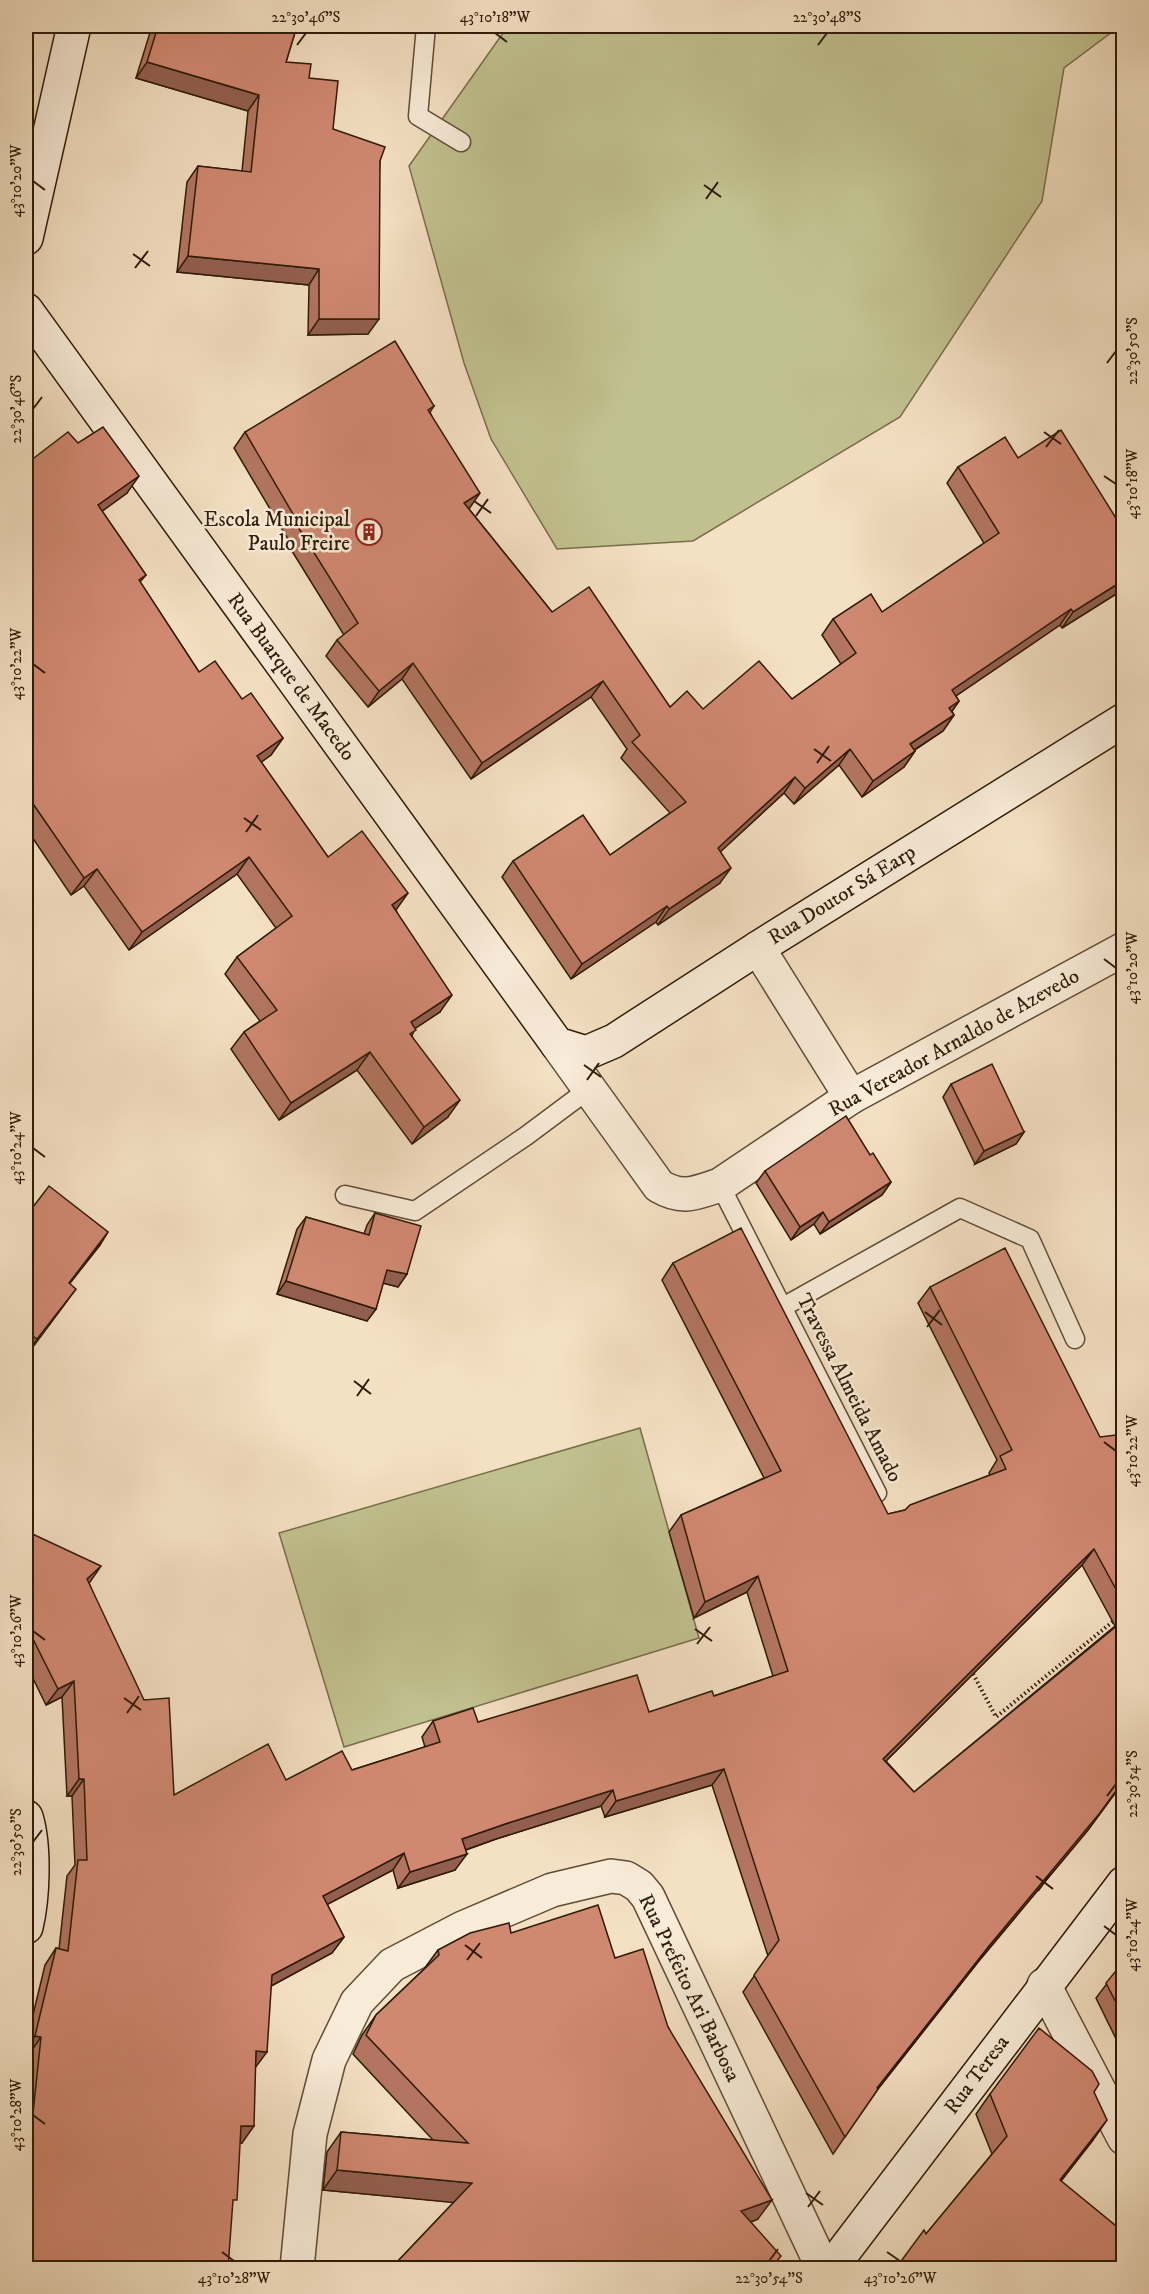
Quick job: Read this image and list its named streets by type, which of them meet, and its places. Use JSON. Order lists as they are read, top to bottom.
{
  "streets": {
    "main road": [
      "Rua Buarque de Macedo",
      "Rua Doutor Sá Earp",
      "Rua Vereador Arnaldo de Azevedo",
      "Rua Prefeito Ari Barbosa",
      "Rua Teresa"
    ],
    "lane": ["Travessa Almeida Amado"]
  },
  "crossings": [
    ["Rua Buarque de Macedo", "Rua Doutor Sá Earp"],
    ["Rua Buarque de Macedo", "Rua Vereador Arnaldo de Azevedo"],
    ["Rua Vereador Arnaldo de Azevedo", "Travessa Almeida Amado"]
  ],
  "places": {
    "building": ["Escola Municipal Paulo Freire"]
  },
  "coordinates": [
    "22°30'46\"S",
    "43°10'18\"W",
    "22°30'48\"S",
    "43°10'20\"W",
    "22°30'50\"S",
    "43°10'22\"W",
    "43°10'24\"W",
    "43°10'26\"W",
    "22°30'54\"S",
    "43°10'28\"W"
  ]
}
